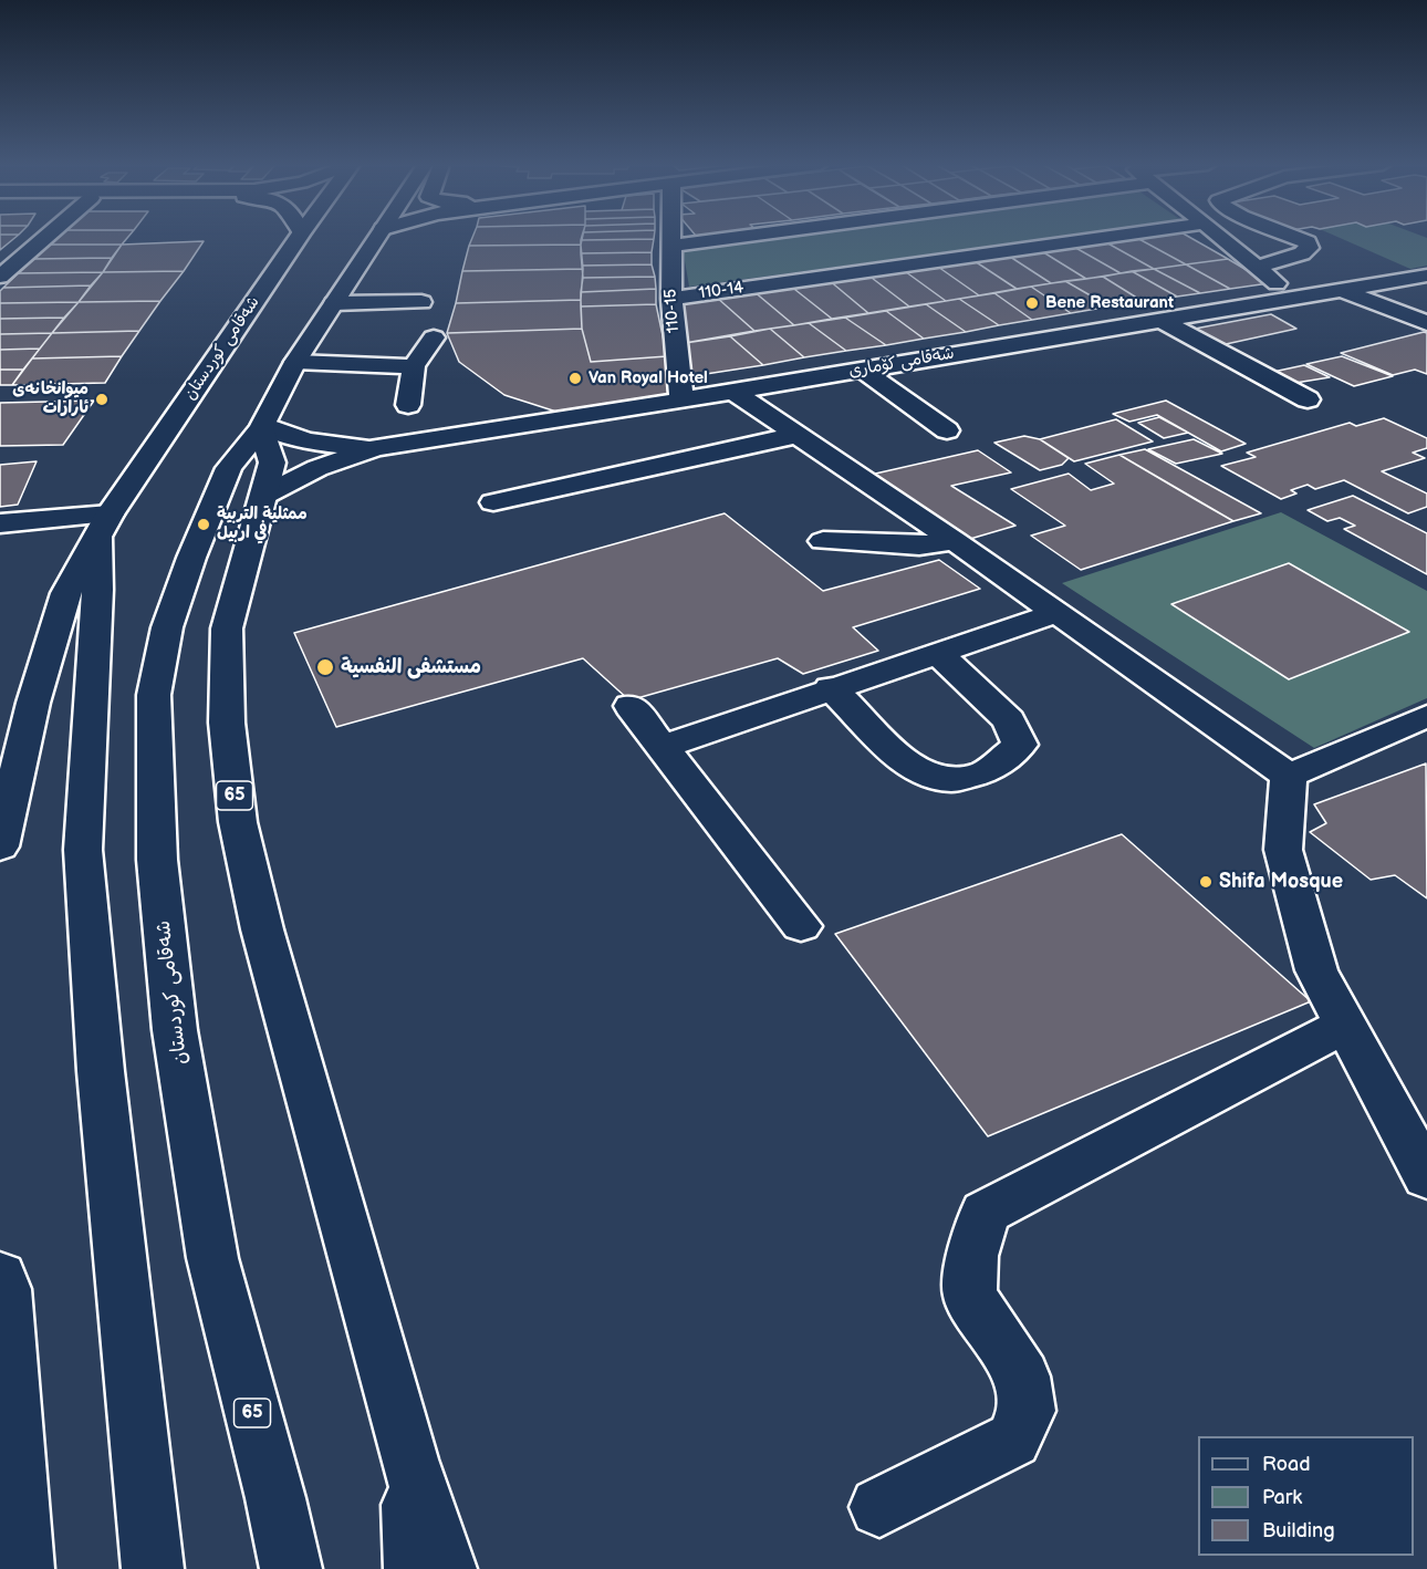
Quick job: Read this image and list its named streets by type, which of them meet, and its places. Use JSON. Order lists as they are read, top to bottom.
{
  "streets": {
    "main road": [
      "110-14",
      "110-15",
      "شەقامی کوردستان",
      "شەقامی کۆماری",
      "65"
    ]
  },
  "crossings": [
    ["110-14", "110-15"],
    ["110-15", "شەقامی کۆماری"],
    ["شەقامی کوردستان", "65"]
  ],
  "places": [
    "Bene Restaurant",
    "Van Royal Hotel",
    "میوانخانەی ئارارات",
    "ممثلية التربية في اربيل",
    "مستشفى النفسية",
    "Shifa Mosque"
  ],
  "legend": ["Road", "Park", "Building"]
}
